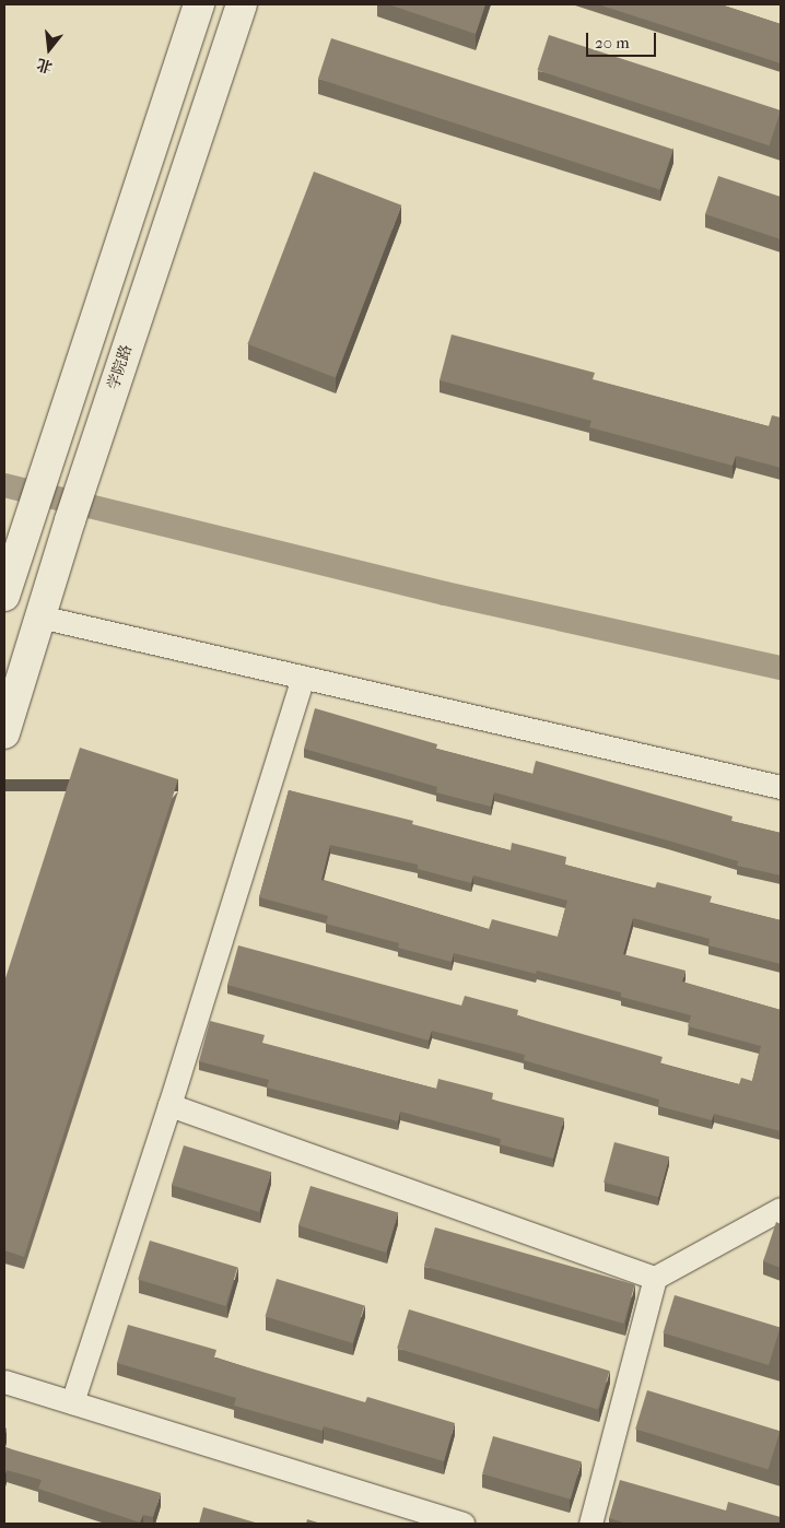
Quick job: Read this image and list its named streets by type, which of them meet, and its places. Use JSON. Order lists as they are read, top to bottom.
{
  "streets": {
    "main road": ["学院路"]
  },
  "scale_bar": "20 m",
  "north": "bottom"
}
